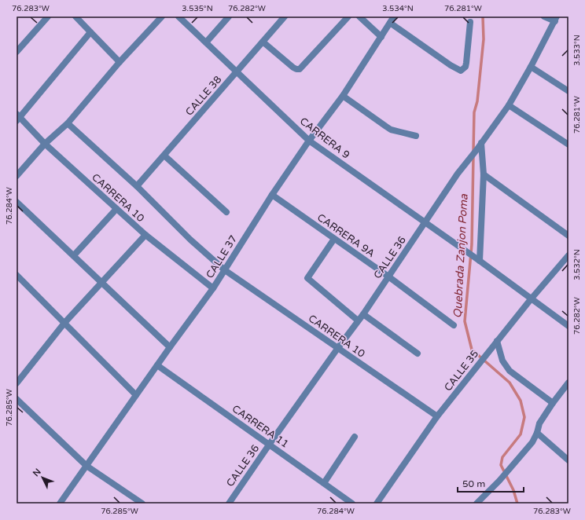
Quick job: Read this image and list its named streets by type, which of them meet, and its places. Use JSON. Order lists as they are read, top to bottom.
{
  "streets": {
    "street": [
      "CALLE 38",
      "CARRERA 9",
      "CARRERA 10",
      "CARRERA 9A",
      "CALLE 37",
      "CALLE 36",
      "CALLE 35",
      "CARRERA 11"
    ]
  },
  "crossings": [
    ["CALLE 38", "CARRERA 9"],
    ["CALLE 38", "CARRERA 10"],
    ["CARRERA 9", "CALLE 37"],
    ["CARRERA 9", "CALLE 36"],
    ["CARRERA 9", "CALLE 35"],
    ["CARRERA 10", "CALLE 37"],
    ["CARRERA 10", "CALLE 36"],
    ["CARRERA 10", "CALLE 35"],
    ["CARRERA 9A", "CALLE 37"],
    ["CARRERA 9A", "CALLE 36"],
    ["CALLE 37", "CARRERA 11"],
    ["CALLE 36", "CARRERA 11"]
  ],
  "water": ["Quebrada Zanjon Poma"],
  "scale_bar": "50 m",
  "north": "top left",
  "coordinates": [
    "76.283°W",
    "3.535°N",
    "76.282°W",
    "3.534°N",
    "76.281°W",
    "3.533°N",
    "76.284°W",
    "3.532°N",
    "76.285°W"
  ]
}
